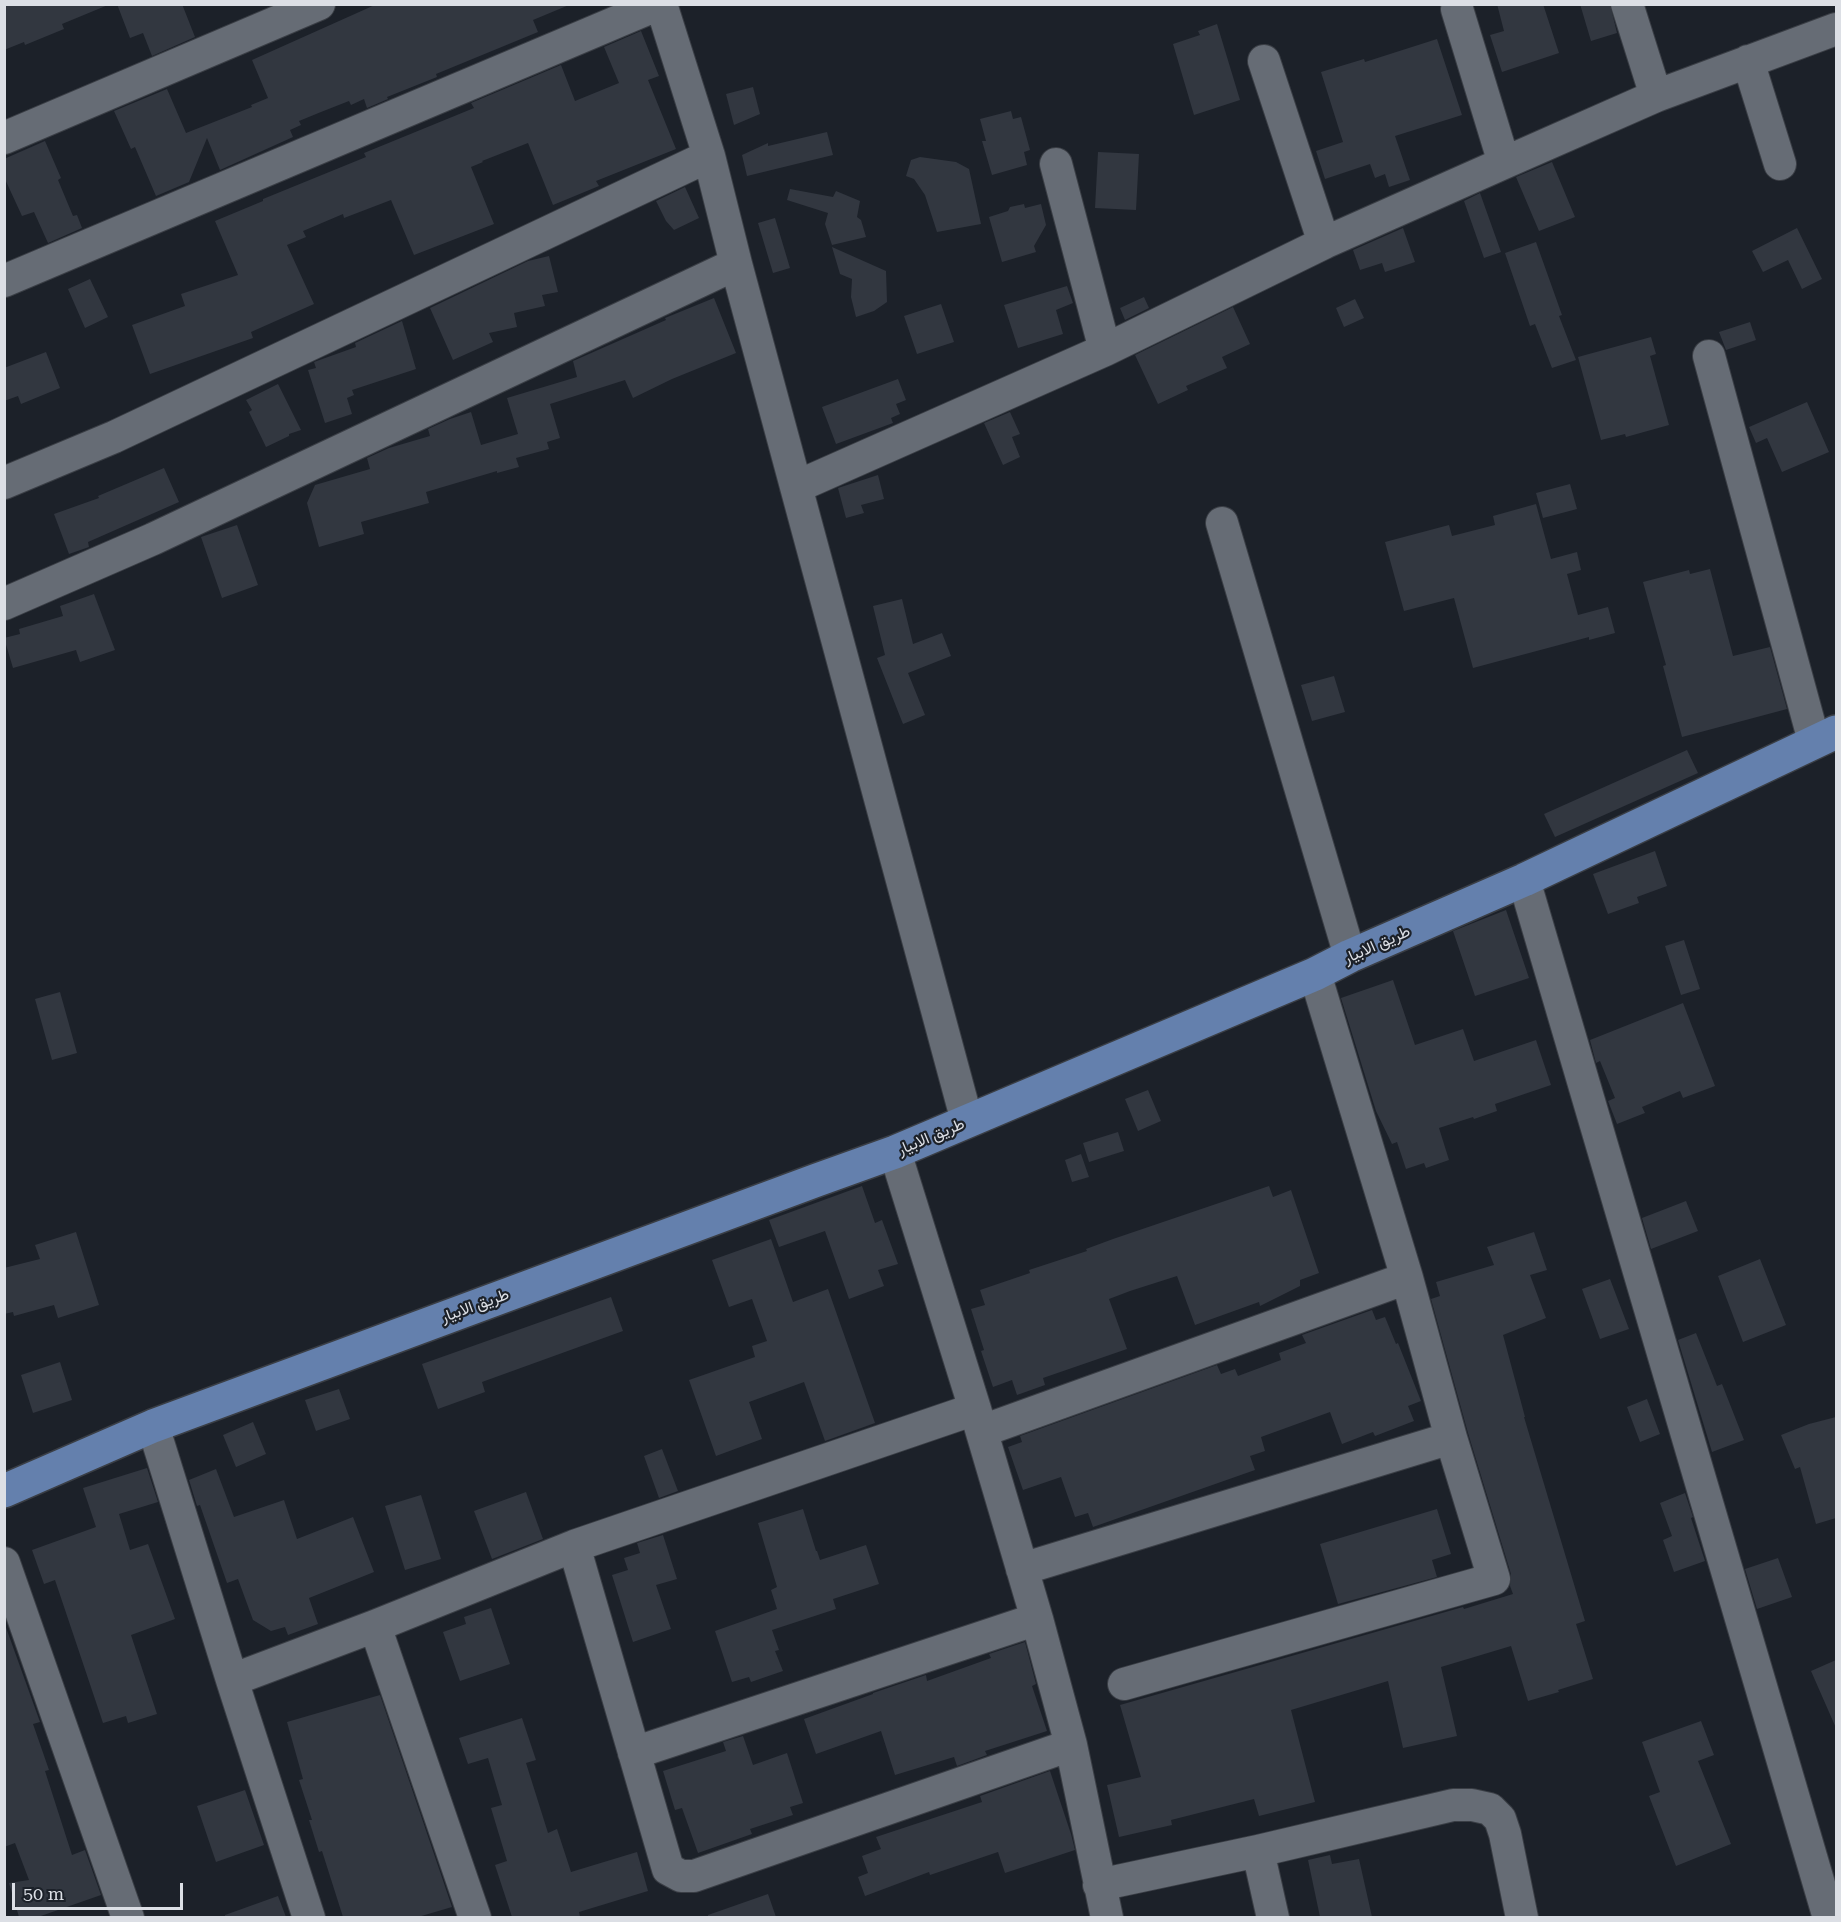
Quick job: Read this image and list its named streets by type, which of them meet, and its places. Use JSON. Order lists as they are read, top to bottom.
{
  "streets": {
    "main road": ["طريق الابيار"]
  },
  "scale_bar": "50 m"
}
